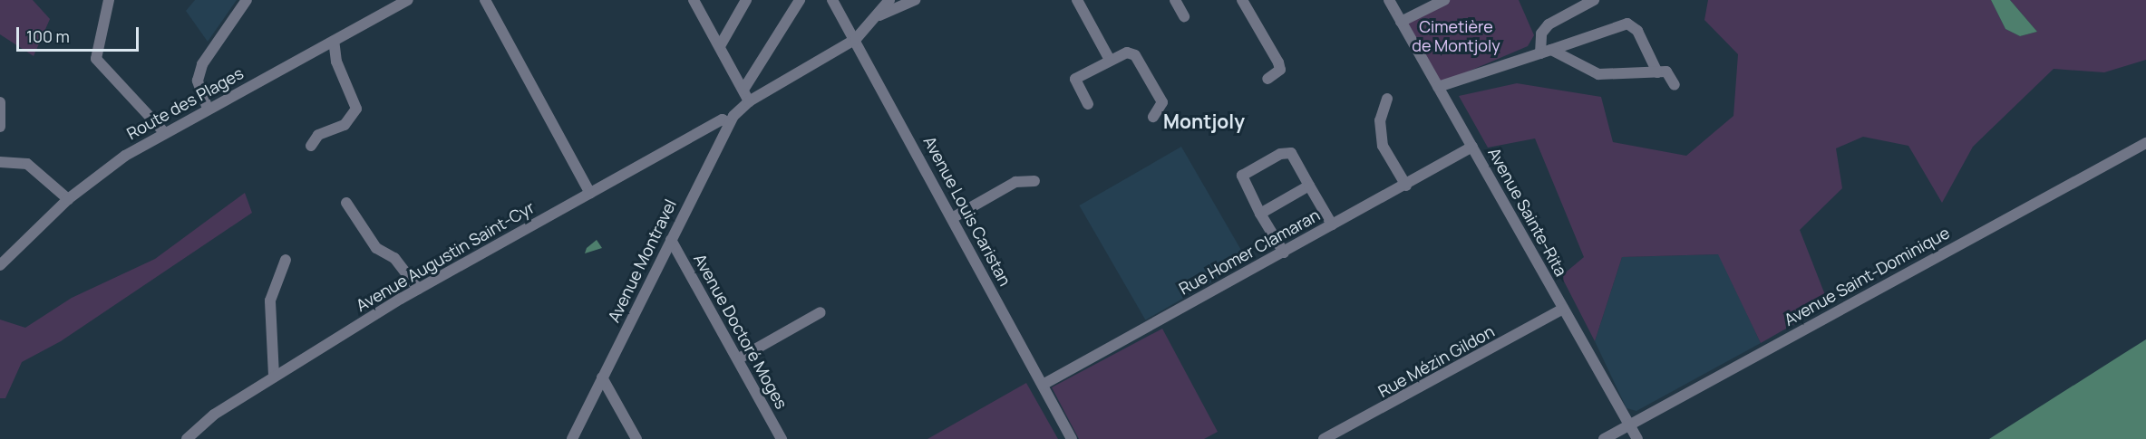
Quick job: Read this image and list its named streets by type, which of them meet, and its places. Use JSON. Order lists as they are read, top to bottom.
{
  "streets": {
    "street": [
      "Route des Plages",
      "Avenue Louis Caristan",
      "Avenue Sainte-Rita",
      "Rue Homer Clamaran",
      "Avenue Augustin Saint-Cyr",
      "Avenue Montravel",
      "Avenue Saint-Dominique",
      "Avenue Doctoré Moges",
      "Rue Mézin Gildon"
    ]
  },
  "crossings": [
    ["Avenue Louis Caristan", "Rue Homer Clamaran"],
    ["Avenue Louis Caristan", "Avenue Montravel"],
    ["Avenue Sainte-Rita", "Rue Homer Clamaran"],
    ["Avenue Sainte-Rita", "Avenue Saint-Dominique"],
    ["Avenue Sainte-Rita", "Rue Mézin Gildon"],
    ["Avenue Augustin Saint-Cyr", "Avenue Montravel"],
    ["Avenue Montravel", "Avenue Doctoré Moges"]
  ],
  "districts": ["Montjoly"],
  "parks": ["Cimetière de Montjoly"],
  "scale_bar": "100 m"
}
